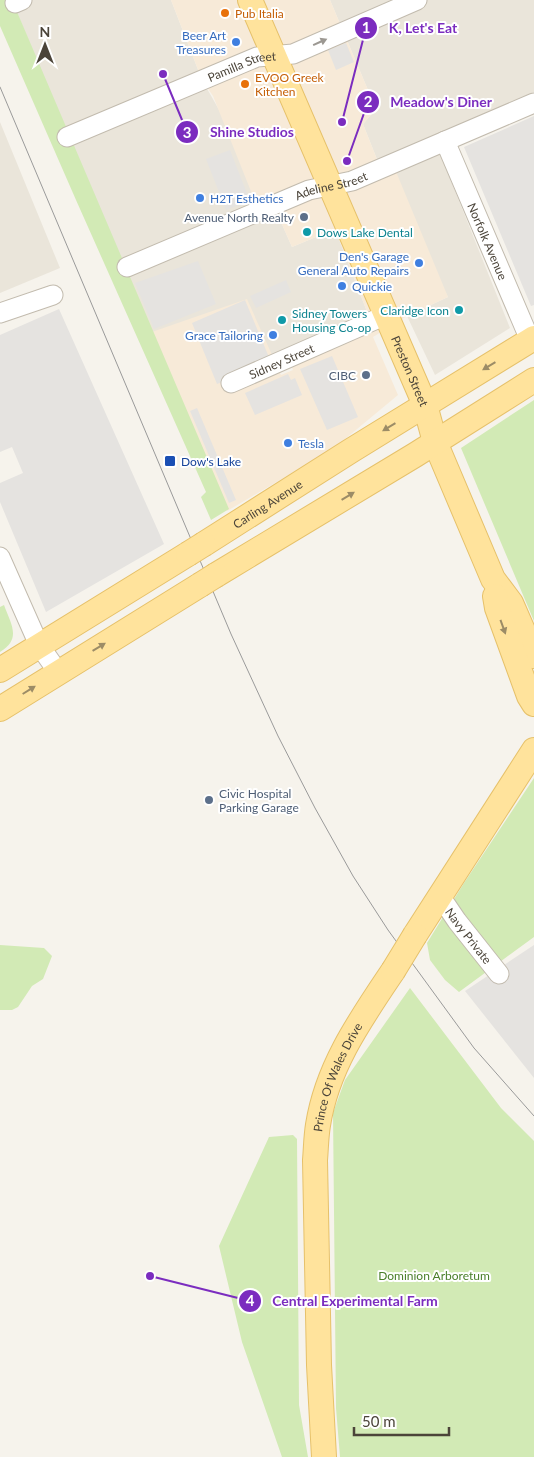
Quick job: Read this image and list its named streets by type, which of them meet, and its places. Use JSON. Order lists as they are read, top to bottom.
{
  "streets": {
    "main road": ["Preston Street", "Carling Avenue", "Prince Of Wales Drive"],
    "street": [
      "Pamilla Street",
      "Adeline Street",
      "Norfolk Avenue",
      "Sidney Street",
      "Navy Private"
    ]
  },
  "crossings": [
    ["Pamilla Street", "Preston Street"],
    ["Adeline Street", "Norfolk Avenue"],
    ["Adeline Street", "Preston Street"],
    ["Norfolk Avenue", "Carling Avenue"],
    ["Sidney Street", "Preston Street"],
    ["Preston Street", "Carling Avenue"],
    ["Navy Private", "Prince Of Wales Drive"]
  ],
  "one_way": ["Pamilla Street"],
  "parks": ["Dominion Arboretum"],
  "places": {
    "other": [
      "Pub Italia",
      "Beer Art Treasures",
      "Shine Studios",
      "EVOO Greek Kitchen",
      "K, Let's Eat",
      "Meadow's Diner",
      "H2T Esthetics",
      "Avenue North Realty",
      "Dows Lake Dental",
      "Den's Garage General Auto Repairs",
      "Quickie",
      "Claridge Icon",
      "Sidney Towers Housing Co-op",
      "Grace Tailoring",
      "CIBC",
      "Tesla",
      "Civic Hospital Parking Garage",
      "Central Experimental Farm"
    ],
    "transit": ["Dow's Lake"]
  },
  "scale_bar": "50 m",
  "north": "top"
}
